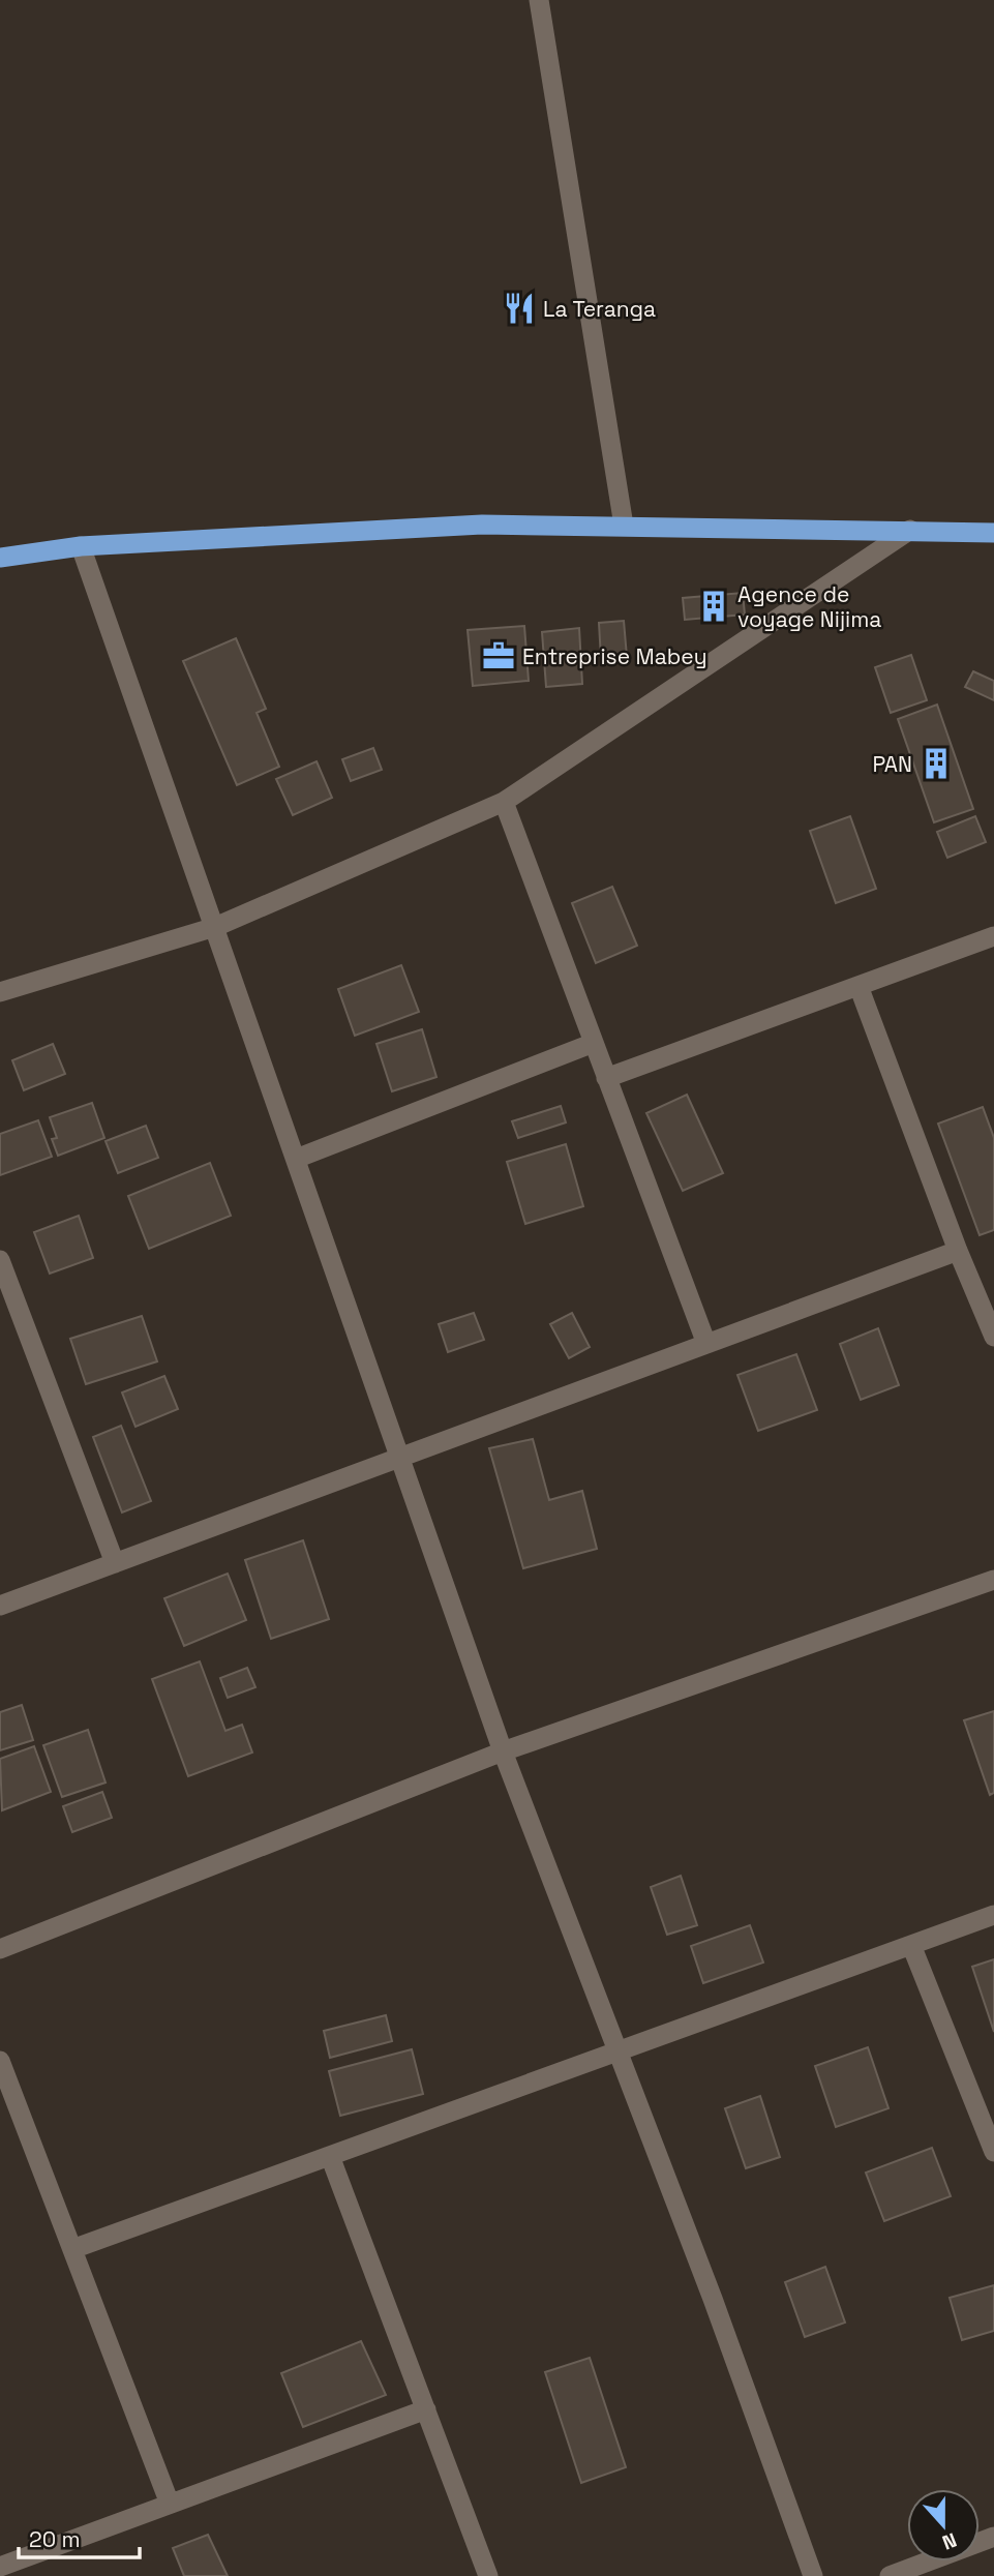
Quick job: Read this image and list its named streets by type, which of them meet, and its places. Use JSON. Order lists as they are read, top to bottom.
{
  "places": {
    "restaurant": ["La Teranga"],
    "building": ["Agence de voyage Nijima", "PAN"],
    "office": ["Entreprise Mabey"]
  },
  "scale_bar": "20 m",
  "north": "bottom"
}
